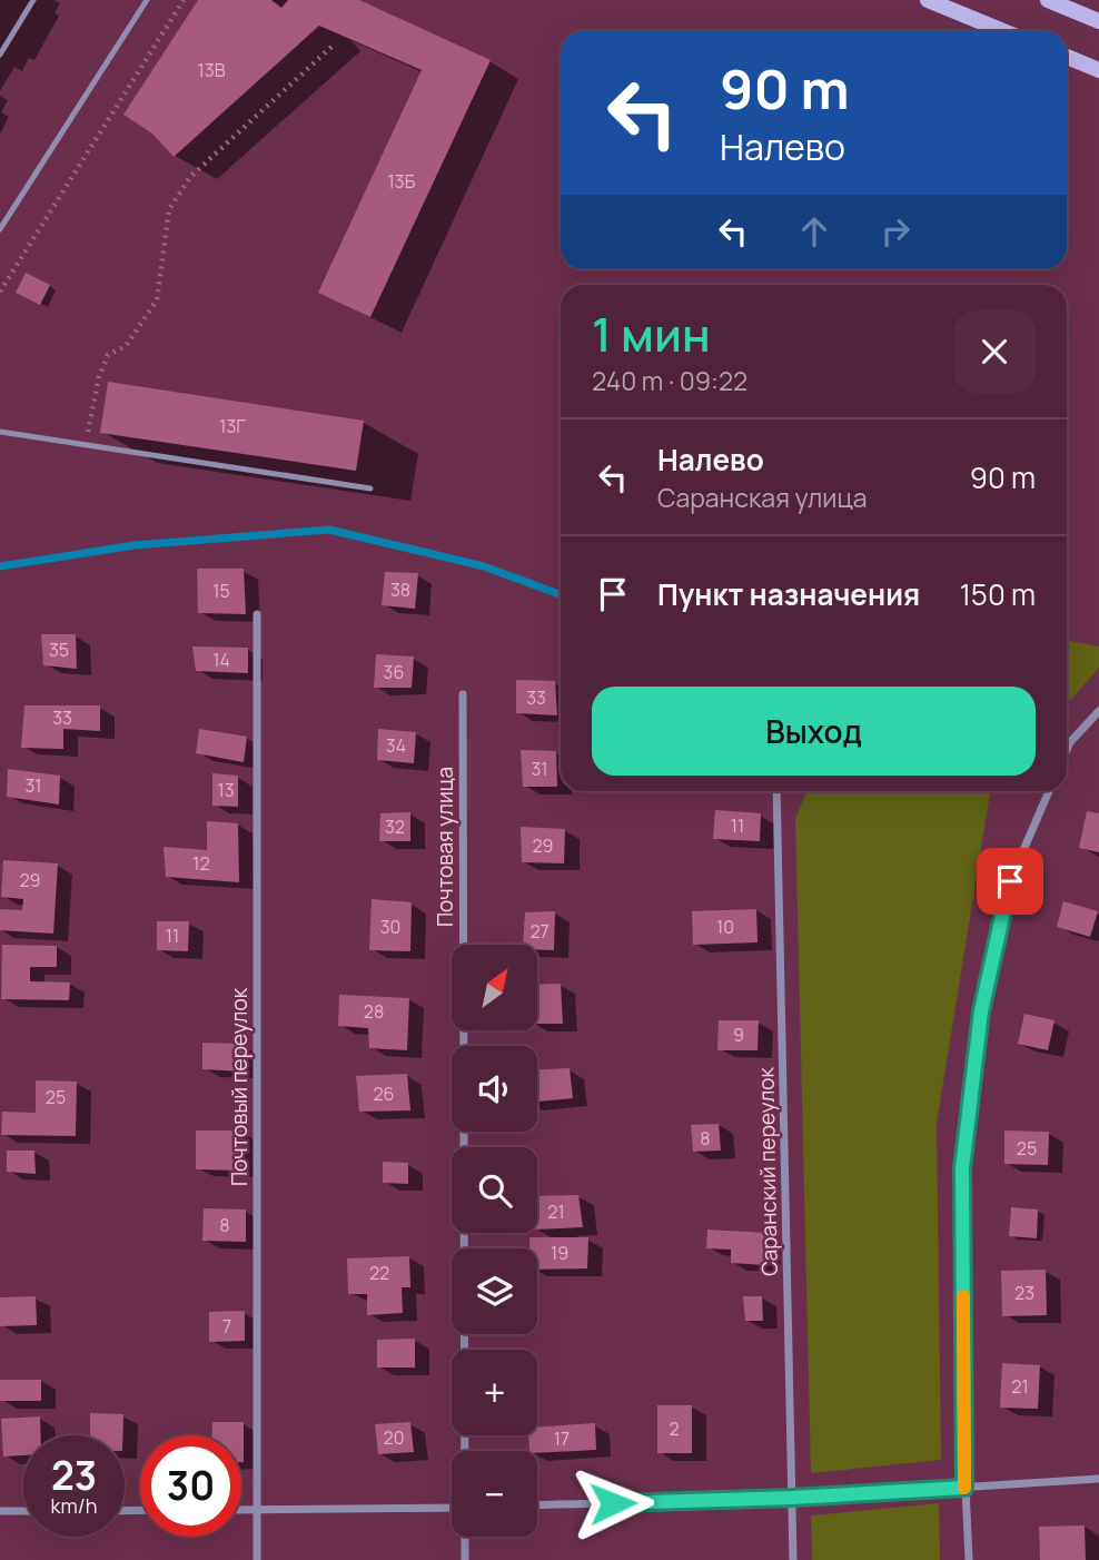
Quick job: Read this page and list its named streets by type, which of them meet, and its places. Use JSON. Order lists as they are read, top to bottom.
{
  "streets": {
    "street": ["Почтовая улица", "Почтовый переулок", "Саранский переулок"]
  },
  "house_numbers": [
    "13В",
    "13Б",
    "13Г",
    "38",
    "15",
    "35",
    "14",
    "36",
    "33",
    "33",
    "34",
    "31",
    "31",
    "13",
    "11",
    "32",
    "29",
    "12",
    "29",
    "30",
    "10",
    "27",
    "11",
    "28",
    "9",
    "26",
    "25",
    "8",
    "25",
    "21",
    "8",
    "19",
    "22",
    "23",
    "7",
    "21",
    "2",
    "20",
    "17"
  ],
  "north": "top right",
  "page": {
    "turn": ["90 m", "Налево"],
    "heading": ["1 мин", "240 m · 09:22"],
    "list": [
      {
        "name": "Налево",
        "note": "Саранская улица",
        "value": "90 m"
      },
      {
        "name": "Пункт назначения",
        "value": "150 m"
      }
    ],
    "buttons": "Выход",
    "map_buttons": ["+", "−"],
    "speed": "23 km/h",
    "limit": "30"
  }
}
